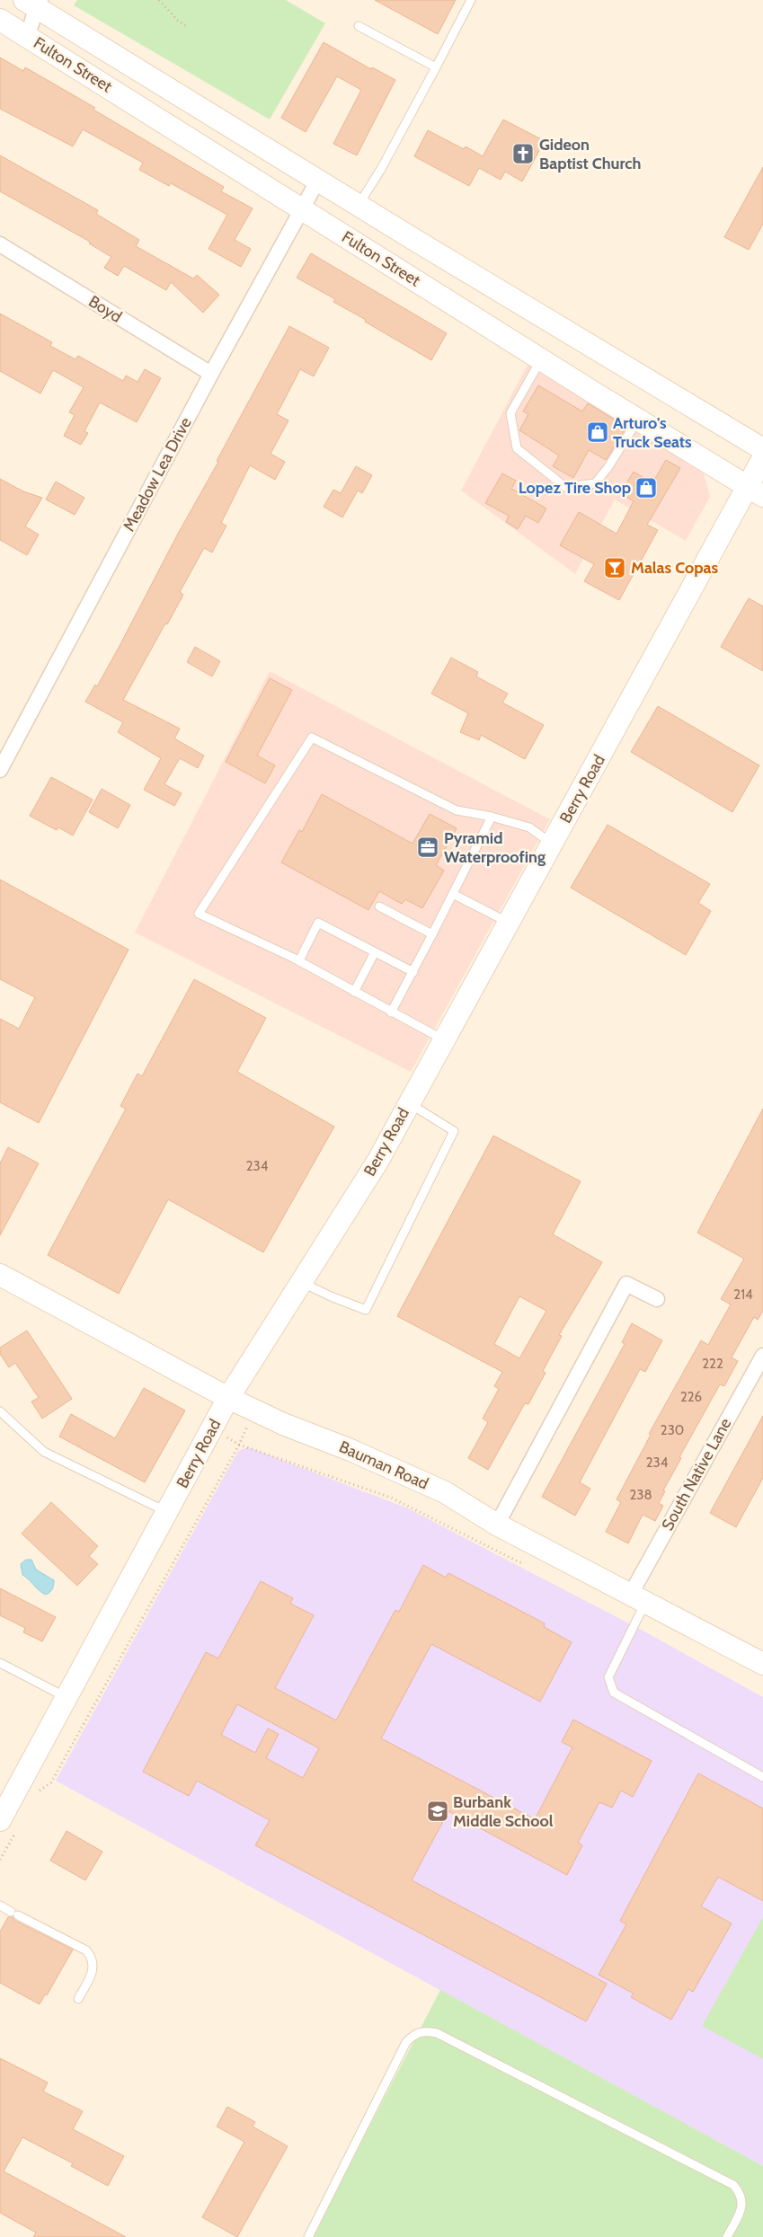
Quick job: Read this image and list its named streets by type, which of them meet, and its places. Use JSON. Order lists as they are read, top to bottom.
{
  "streets": {
    "street": [
      "Fulton Street",
      "Boyd",
      "Meadow Lea Drive",
      "Berry Road",
      "Bauman Road",
      "South Native Lane"
    ]
  },
  "crossings": [
    ["Fulton Street", "Meadow Lea Drive"],
    ["Fulton Street", "Berry Road"],
    ["Boyd", "Meadow Lea Drive"],
    ["Berry Road", "Bauman Road"],
    ["Bauman Road", "South Native Lane"]
  ],
  "places": {
    "church": ["Gideon Baptist Church"],
    "shop": ["Arturo's Truck Seats", "Lopez Tire Shop"],
    "bar": ["Malas Copas"],
    "office": ["Pyramid Waterproofing"],
    "school or university": ["Burbank Middle School"]
  },
  "house_numbers": [
    "234",
    "214",
    "222",
    "226",
    "230",
    "234",
    "238"
  ]
}
